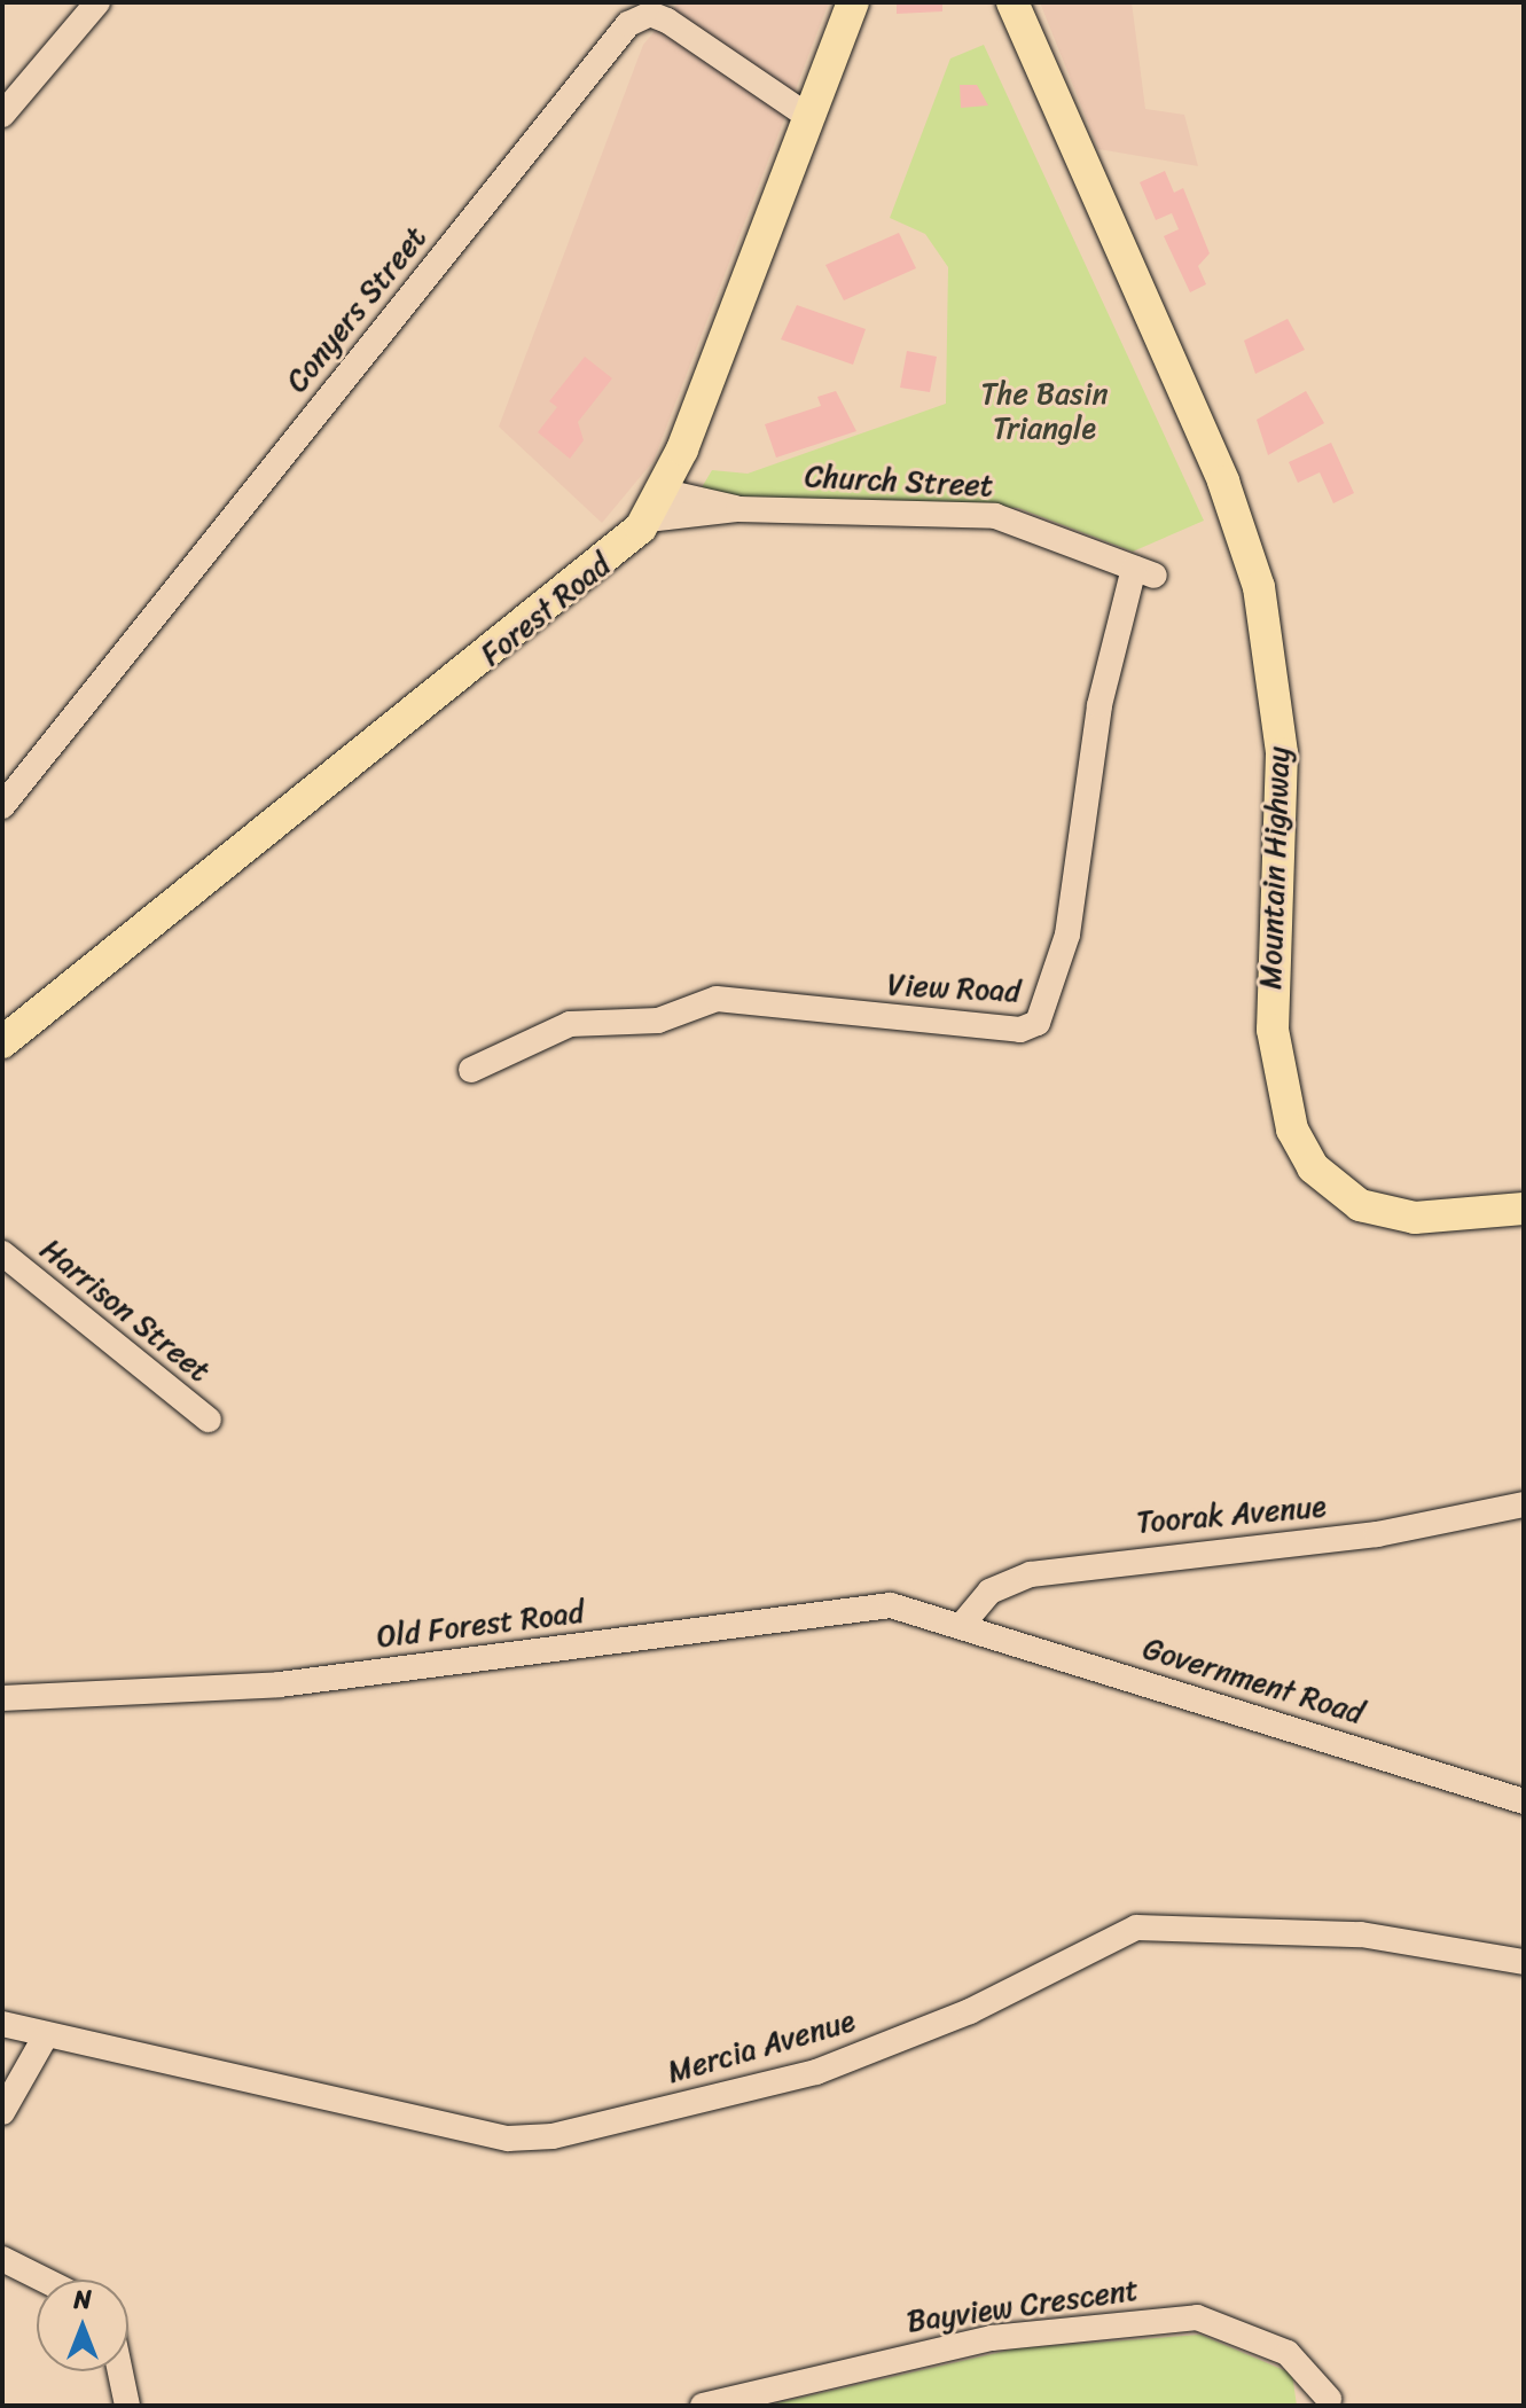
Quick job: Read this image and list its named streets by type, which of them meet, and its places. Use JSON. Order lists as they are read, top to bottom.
{
  "streets": {
    "main road": ["Forest Road", "Mountain Highway"],
    "street": [
      "Conyers Street",
      "Church Street",
      "View Road",
      "Harrison Street",
      "Toorak Avenue",
      "Old Forest Road",
      "Government Road",
      "Mercia Avenue",
      "Bayview Crescent"
    ]
  },
  "crossings": [
    ["Conyers Street", "Forest Road"],
    ["Church Street", "Forest Road"],
    ["Church Street", "View Road"],
    ["Toorak Avenue", "Old Forest Road"],
    ["Toorak Avenue", "Government Road"],
    ["Old Forest Road", "Government Road"]
  ],
  "parks": ["The Basin Triangle"],
  "north": "top"
}
